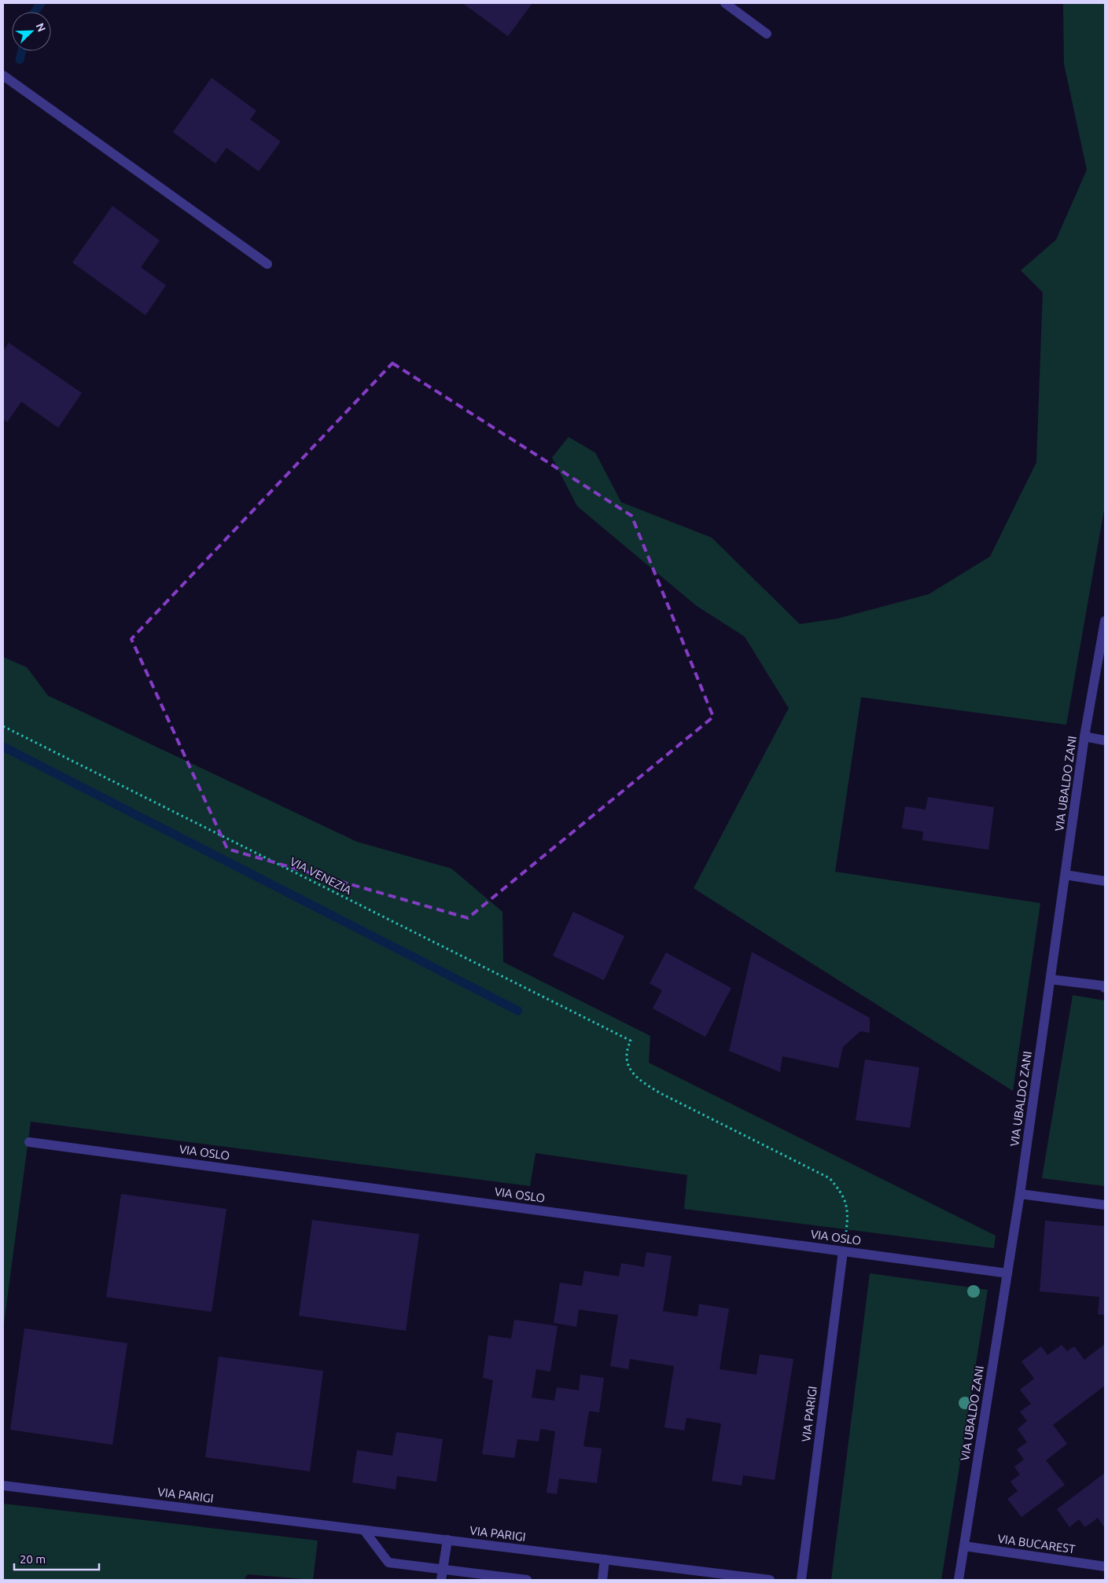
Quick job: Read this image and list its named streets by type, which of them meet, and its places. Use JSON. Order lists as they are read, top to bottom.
{
  "streets": {
    "street": [
      "VIA UBALDO ZANI",
      "VIA OSLO",
      "VIA PARIGI",
      "VIA BUCAREST"
    ],
    "path": ["VIA VENEZIA"]
  },
  "crossings": [
    ["VIA UBALDO ZANI", "VIA OSLO"],
    ["VIA UBALDO ZANI", "VIA BUCAREST"],
    ["VIA VENEZIA", "VIA OSLO"],
    ["VIA VENEZIA", "VIA PARIGI"],
    ["VIA OSLO", "VIA PARIGI"]
  ],
  "scale_bar": "20 m",
  "north": "top right"
}
